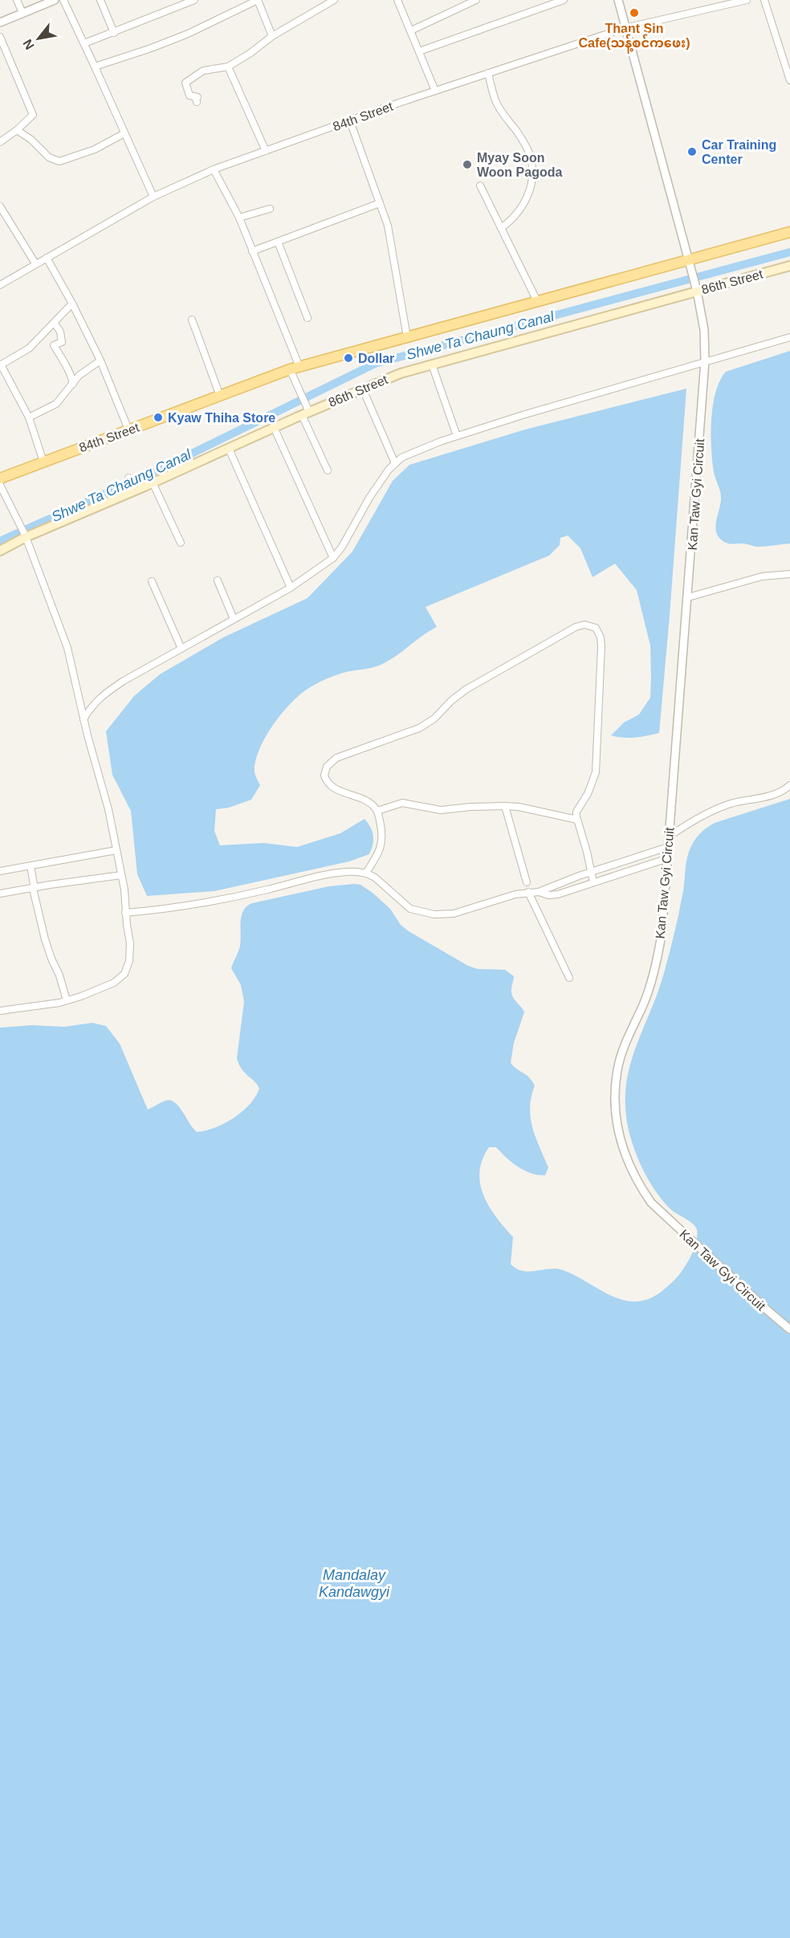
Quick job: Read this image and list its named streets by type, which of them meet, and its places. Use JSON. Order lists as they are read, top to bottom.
{
  "streets": {
    "main road": ["84th Street", "86th Street"],
    "street": ["Kan Taw Gyi Circuit"]
  },
  "crossings": [
    ["84th Street", "Kan Taw Gyi Circuit"],
    ["86th Street", "Kan Taw Gyi Circuit"]
  ],
  "water": ["Shwe Ta Chaung Canal", "Mandalay Kandawgyi"],
  "places": [
    "Thant Sin Cafe(သန့်စင်ကဖေး)",
    "Car Training Center",
    "Myay Soon Woon Pagoda",
    "Dollar",
    "Kyaw Thiha Store"
  ],
  "north": "bottom left"
}
